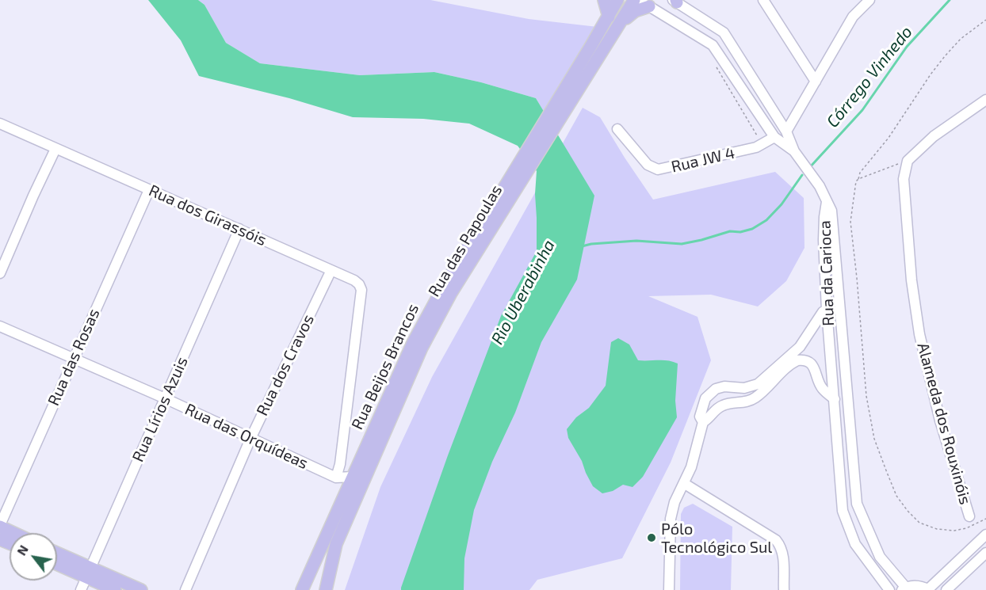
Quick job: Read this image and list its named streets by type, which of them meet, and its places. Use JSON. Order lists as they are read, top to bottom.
{
  "streets": {
    "main road": ["Rua das Papoulas", "Rua Beijos Brancos"],
    "street": [
      "Rua JW 4",
      "Rua dos Girassóis",
      "Rua da Carioca",
      "Rua das Rosas",
      "Rua dos Cravos",
      "Rua Lírios Azuis",
      "Alameda dos Rouxinóis",
      "Rua das Orquídeas"
    ]
  },
  "crossings": [
    ["Rua dos Girassóis", "Rua das Rosas"],
    ["Rua dos Girassóis", "Rua dos Cravos"],
    ["Rua dos Girassóis", "Rua Lírios Azuis"],
    ["Rua dos Girassóis", "Rua das Orquídeas"],
    ["Rua das Papoulas", "Rua Beijos Brancos"],
    ["Rua das Rosas", "Rua das Orquídeas"],
    ["Rua dos Cravos", "Rua das Orquídeas"],
    ["Rua Beijos Brancos", "Rua das Orquídeas"],
    ["Rua Lírios Azuis", "Rua das Orquídeas"]
  ],
  "water": ["Córrego Vinhedo", "Rio Uberabinha"],
  "places": ["Pólo Tecnológico Sul"],
  "north": "top left"
}
